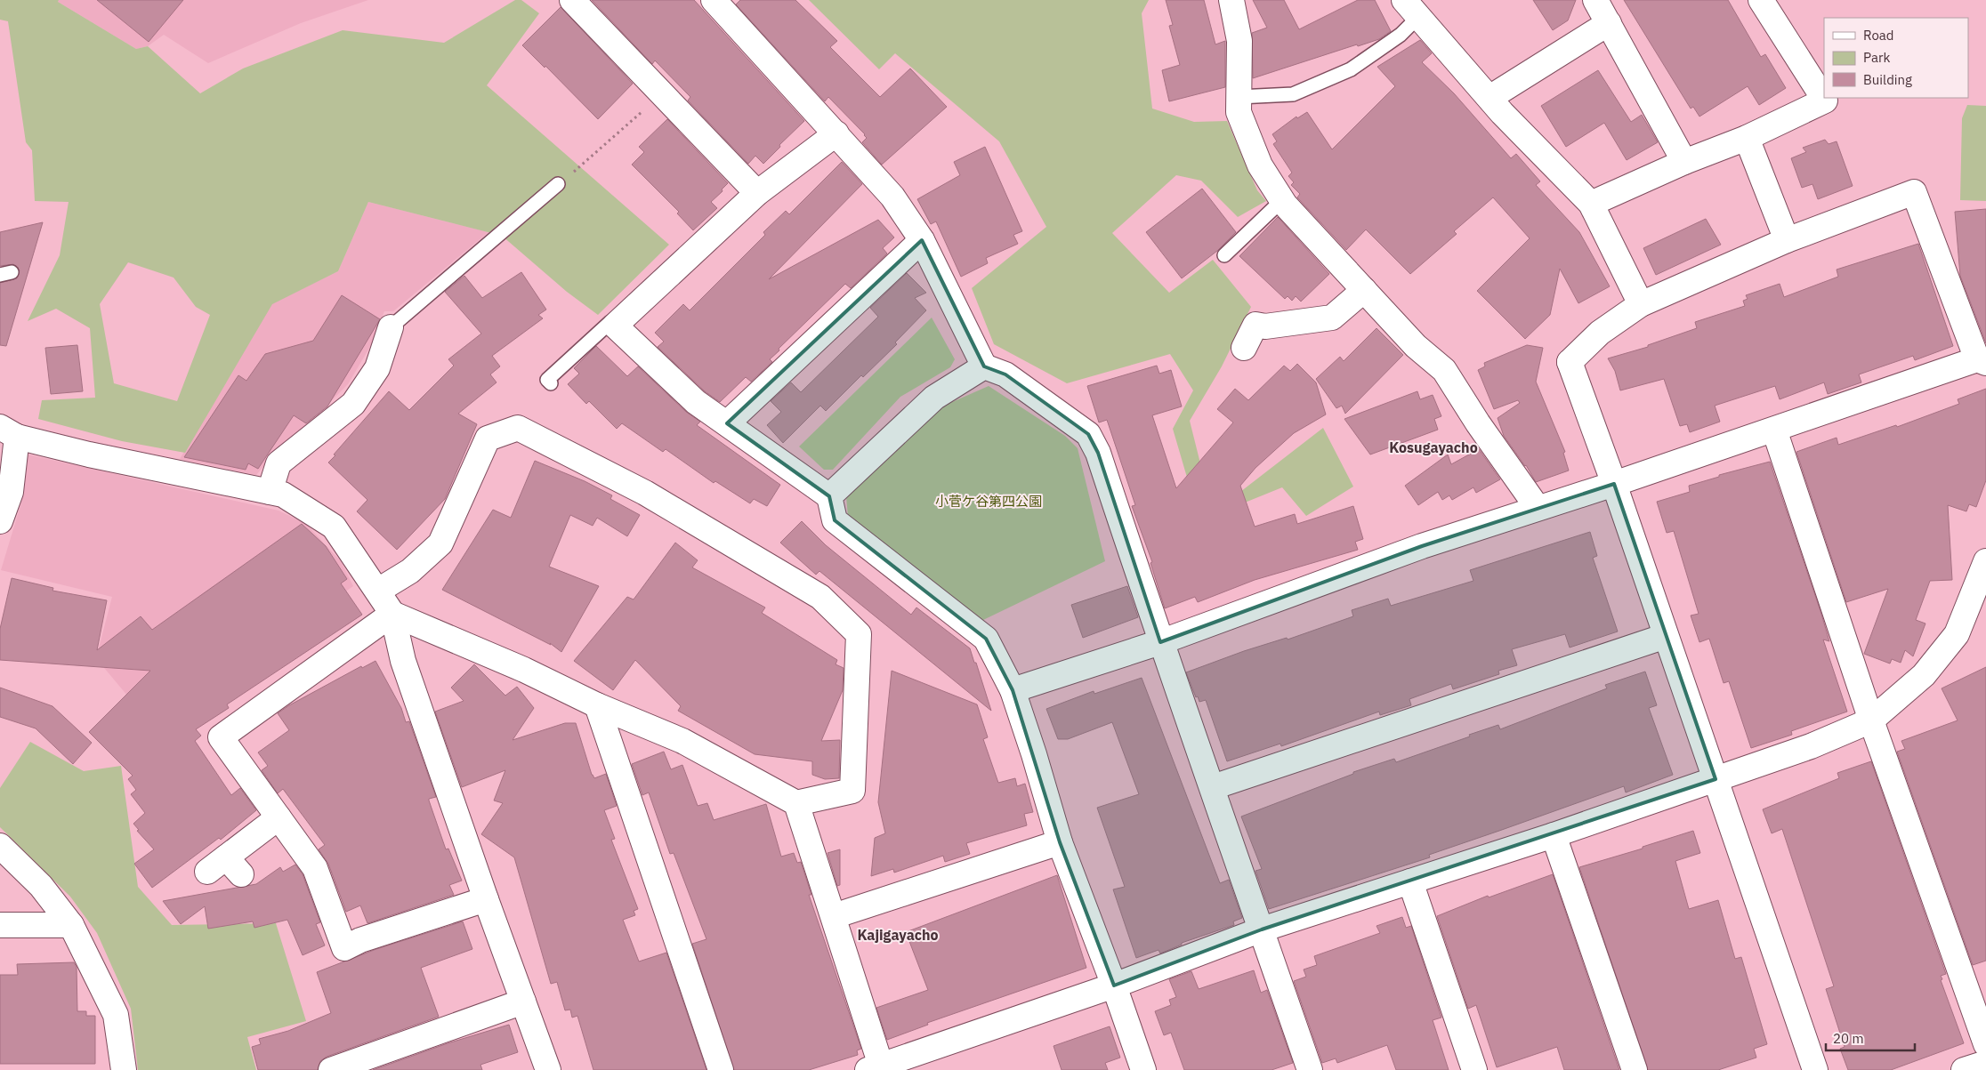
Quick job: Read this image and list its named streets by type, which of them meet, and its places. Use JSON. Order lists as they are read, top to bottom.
{
  "districts": ["Kosugayacho", "Kajigayacho"],
  "parks": ["小菅ケ谷第四公園"],
  "legend": ["Road", "Park", "Building"],
  "scale_bar": "20 m"
}
